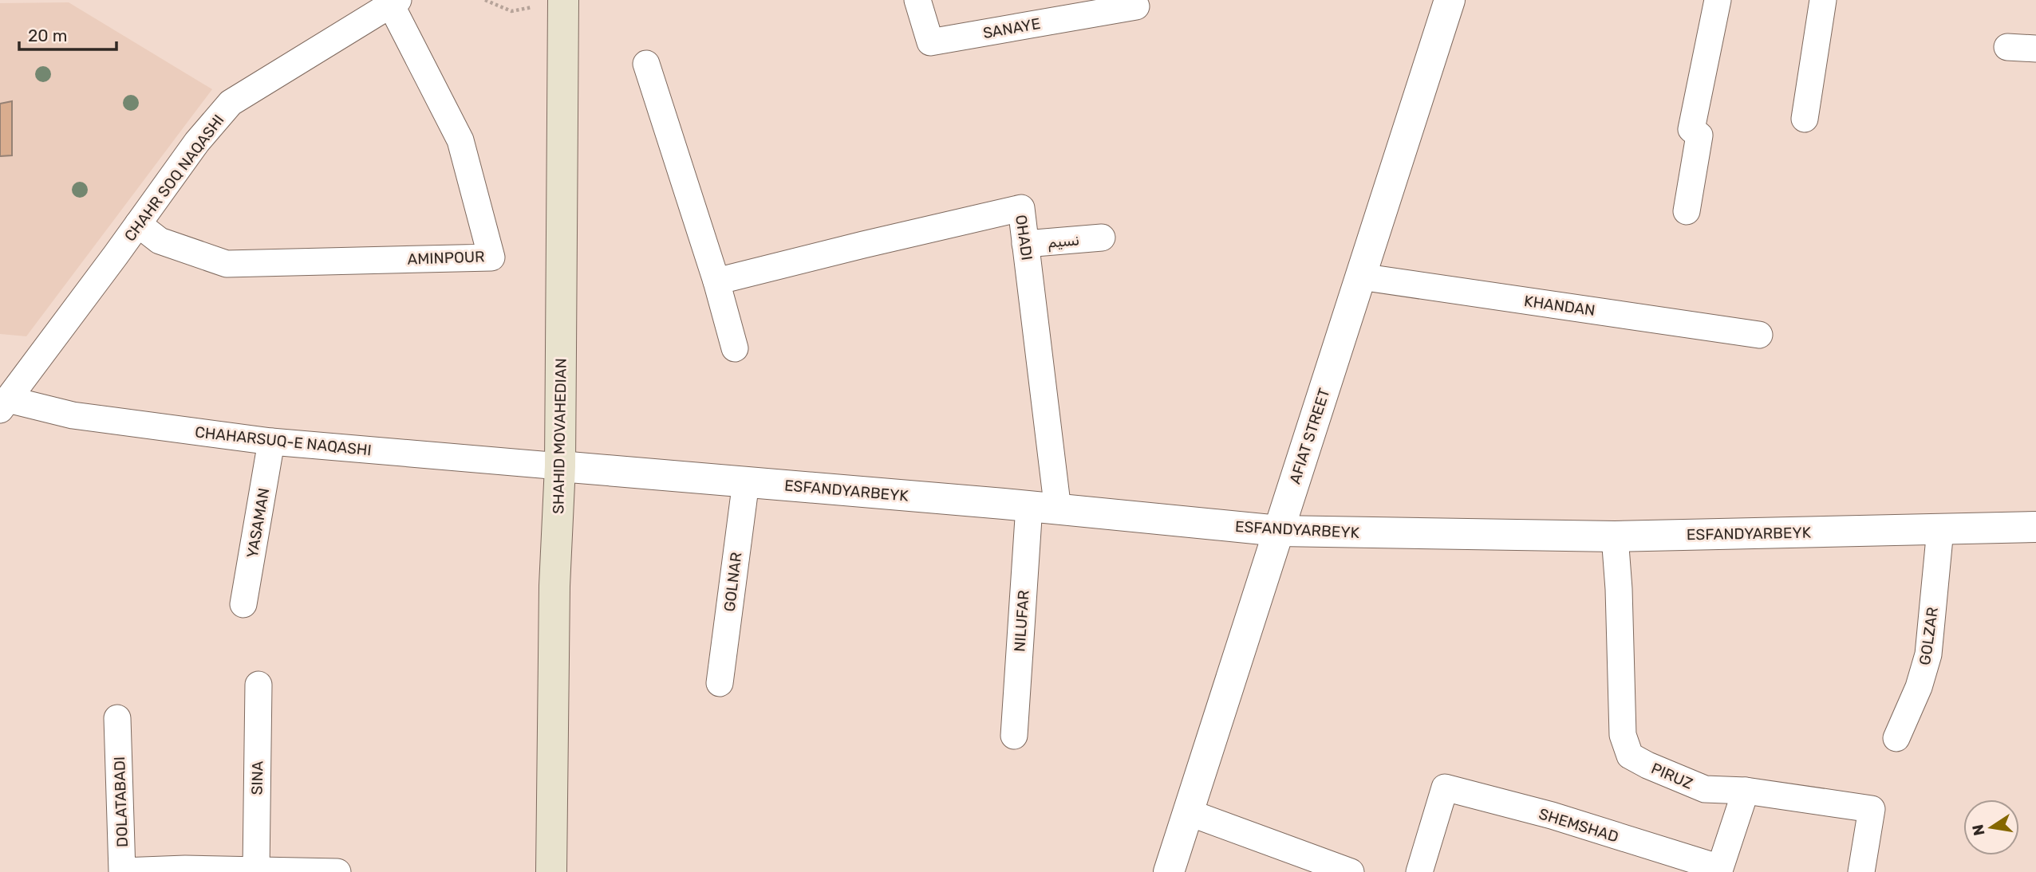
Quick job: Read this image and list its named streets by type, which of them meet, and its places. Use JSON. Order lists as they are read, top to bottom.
{
  "streets": {
    "main road": ["SHAHID MOVAHEDIAN"],
    "street": [
      "SANAYE",
      "CHAHR SOQ NAQASHI",
      "OHADI",
      "نسیم",
      "AMINPOUR",
      "KHANDAN",
      "AFIAT STREET",
      "CHAHARSUQ-E NAQASHI",
      "ESFANDYARBEYK",
      "YASAMAN",
      "GOLNAR",
      "NILUFAR",
      "GOLZAR",
      "PIRUZ",
      "SINA",
      "DOLATABADI",
      "SHEMSHAD"
    ]
  },
  "crossings": [
    ["CHAHR SOQ NAQASHI", "AMINPOUR"],
    ["CHAHR SOQ NAQASHI", "CHAHARSUQ-E NAQASHI"],
    ["OHADI", "نسیم"],
    ["OHADI", "ESFANDYARBEYK"],
    ["OHADI", "NILUFAR"],
    ["KHANDAN", "AFIAT STREET"],
    ["SHAHID MOVAHEDIAN", "CHAHARSUQ-E NAQASHI"],
    ["SHAHID MOVAHEDIAN", "ESFANDYARBEYK"],
    ["AFIAT STREET", "ESFANDYARBEYK"],
    ["CHAHARSUQ-E NAQASHI", "ESFANDYARBEYK"],
    ["CHAHARSUQ-E NAQASHI", "YASAMAN"],
    ["ESFANDYARBEYK", "GOLNAR"],
    ["ESFANDYARBEYK", "NILUFAR"],
    ["ESFANDYARBEYK", "GOLZAR"],
    ["ESFANDYARBEYK", "PIRUZ"],
    ["PIRUZ", "SHEMSHAD"],
    ["SINA", "DOLATABADI"]
  ],
  "scale_bar": "20 m",
  "north": "left"
}
